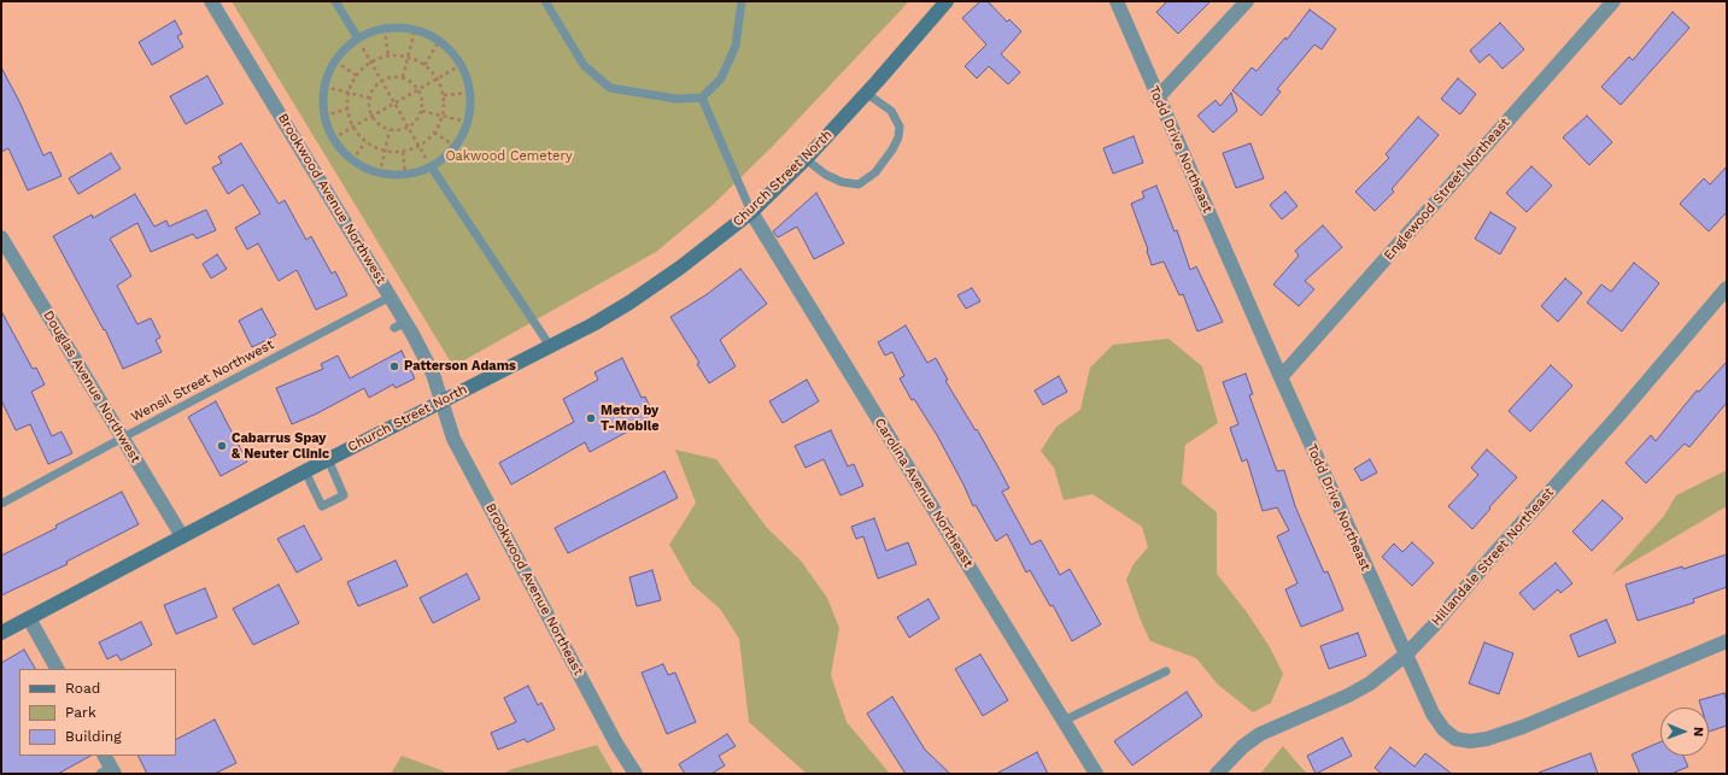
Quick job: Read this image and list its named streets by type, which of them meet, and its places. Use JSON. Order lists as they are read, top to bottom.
{
  "streets": {
    "main road": ["Church Street North"],
    "street": [
      "Todd Drive Northeast",
      "Englewood Street Northeast",
      "Brookwood Avenue Northwest",
      "Douglas Avenue Northwest",
      "Carolina Avenue Northeast",
      "Hillandale Street Northeast",
      "Brookwood Avenue Northeast"
    ],
    "lane": ["Wensil Street Northwest"]
  },
  "crossings": [
    ["Todd Drive Northeast", "Englewood Street Northeast"],
    ["Todd Drive Northeast", "Hillandale Street Northeast"],
    ["Church Street North", "Brookwood Avenue Northwest"],
    ["Church Street North", "Douglas Avenue Northwest"],
    ["Church Street North", "Carolina Avenue Northeast"],
    ["Church Street North", "Brookwood Avenue Northeast"],
    ["Brookwood Avenue Northwest", "Wensil Street Northwest"],
    ["Brookwood Avenue Northwest", "Brookwood Avenue Northeast"],
    ["Wensil Street Northwest", "Douglas Avenue Northwest"]
  ],
  "parks": ["Oakwood Cemetery"],
  "places": ["Patterson Adams", "Metro by T-Mobile", "Cabarrus Spay & Neuter Clinic"],
  "legend": ["Road", "Park", "Building"],
  "north": "right"
}
